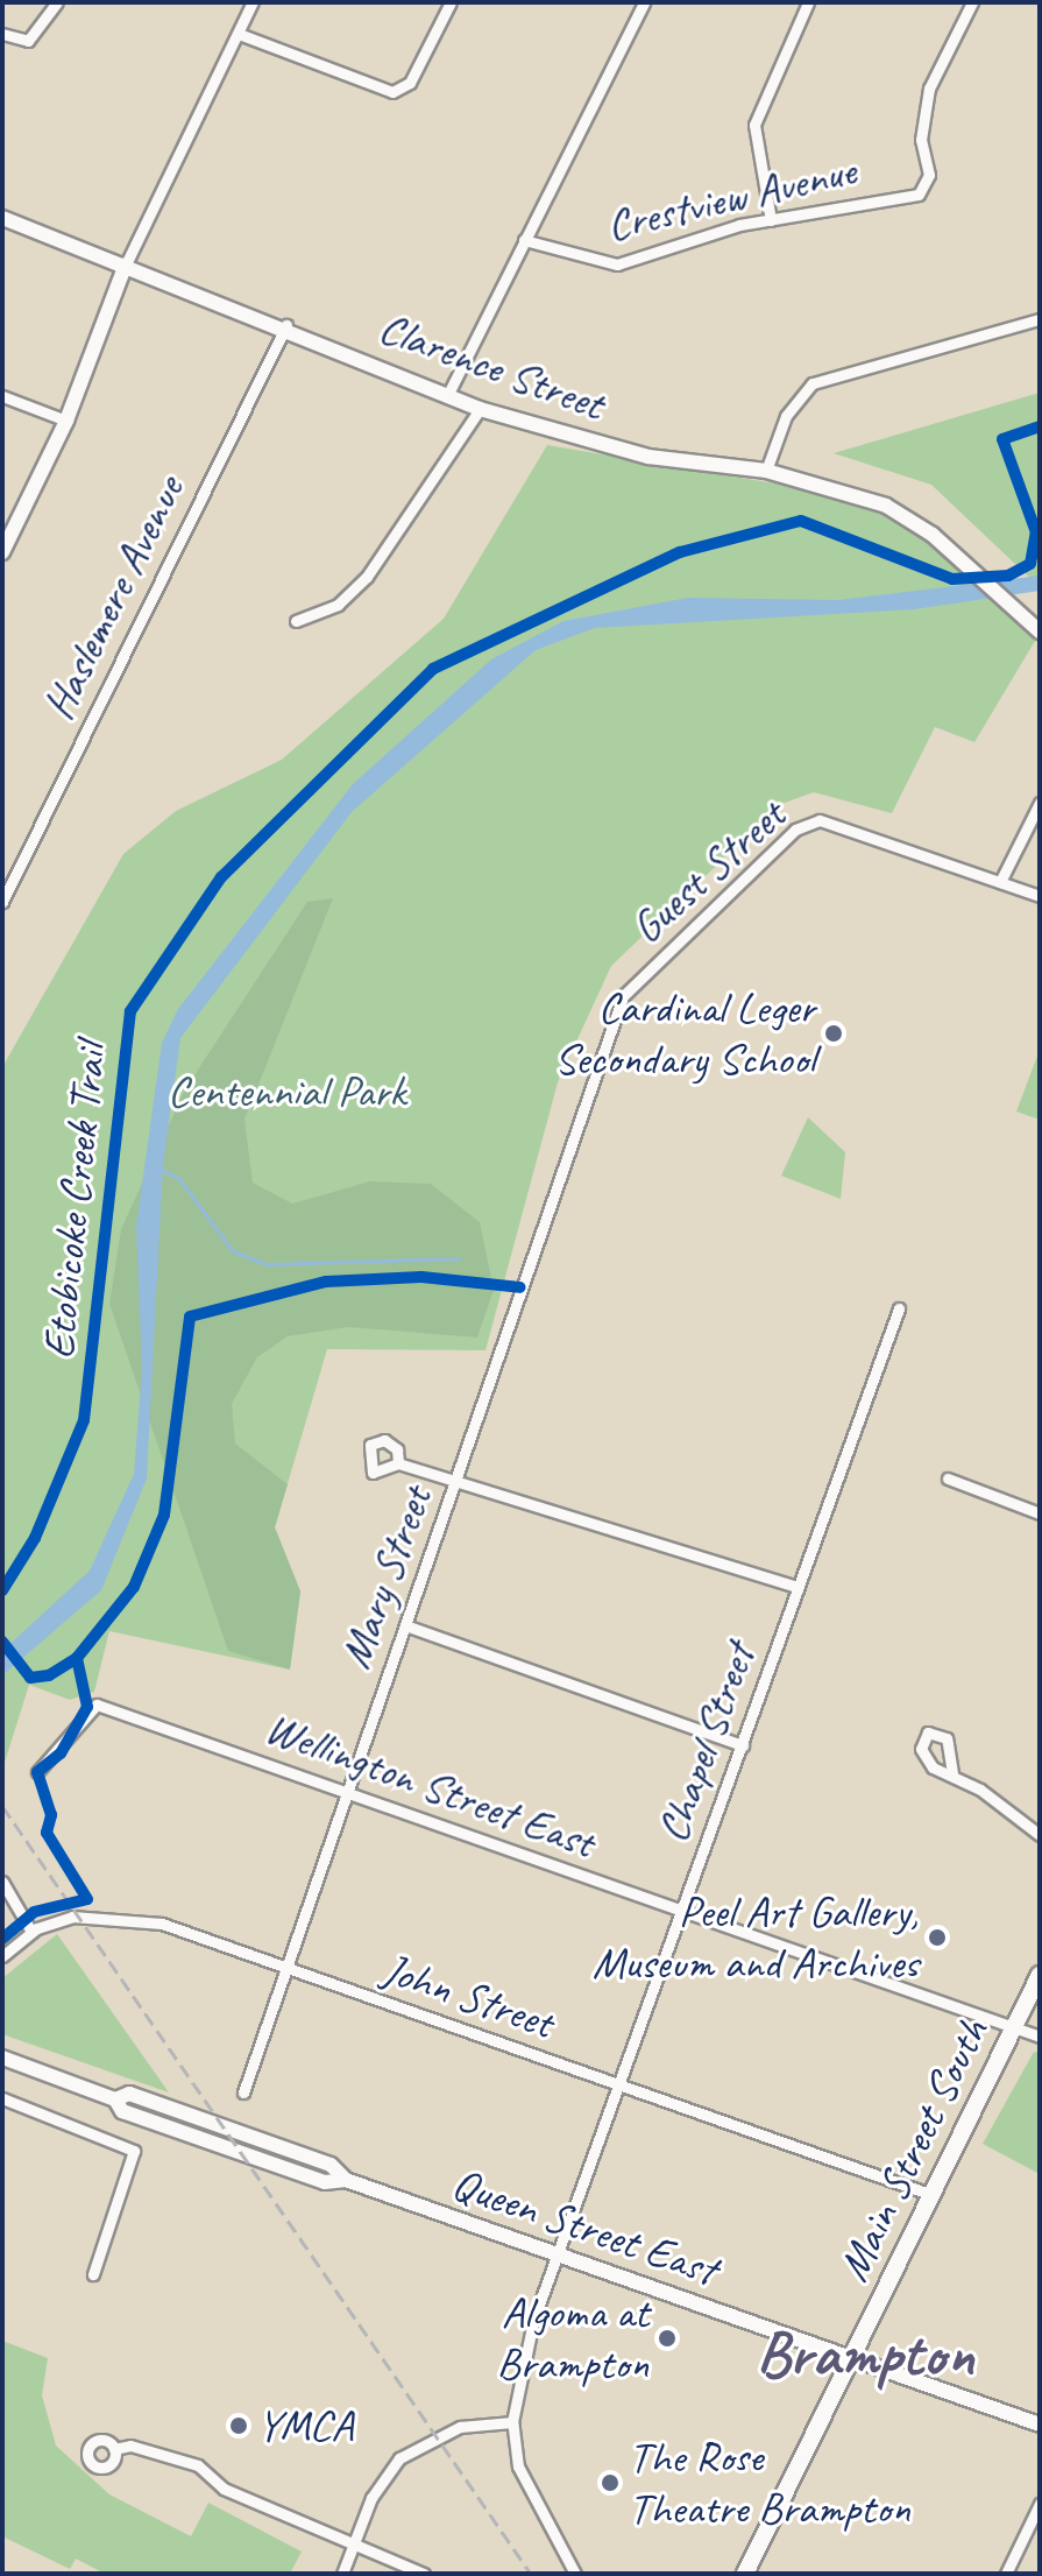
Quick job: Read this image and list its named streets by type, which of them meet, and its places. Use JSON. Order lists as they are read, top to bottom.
{
  "streets": {
    "main road": ["Main Street South"],
    "street": [
      "Crestview Avenue",
      "Clarence Street",
      "Haslemere Avenue",
      "Guest Street",
      "Mary Street",
      "Chapel Street",
      "Wellington Street East",
      "John Street",
      "Queen Street East"
    ],
    "cycle path": ["Etobicoke Creek Trail"]
  },
  "crossings": [
    ["Clarence Street", "Haslemere Avenue"],
    ["Guest Street", "Mary Street"],
    ["Mary Street", "Wellington Street East"],
    ["Mary Street", "John Street"],
    ["Chapel Street", "Wellington Street East"],
    ["Chapel Street", "John Street"],
    ["Chapel Street", "Queen Street East"],
    ["Wellington Street East", "Main Street South"],
    ["John Street", "Main Street South"],
    ["Main Street South", "Queen Street East"]
  ],
  "districts": ["Brampton"],
  "parks": ["Centennial Park"],
  "places": [
    "Cardinal Leger Secondary School",
    "Peel Art Gallery, Museum and Archives",
    "Algoma at Brampton",
    "YMCA",
    "The Rose Theatre Brampton"
  ]
}
